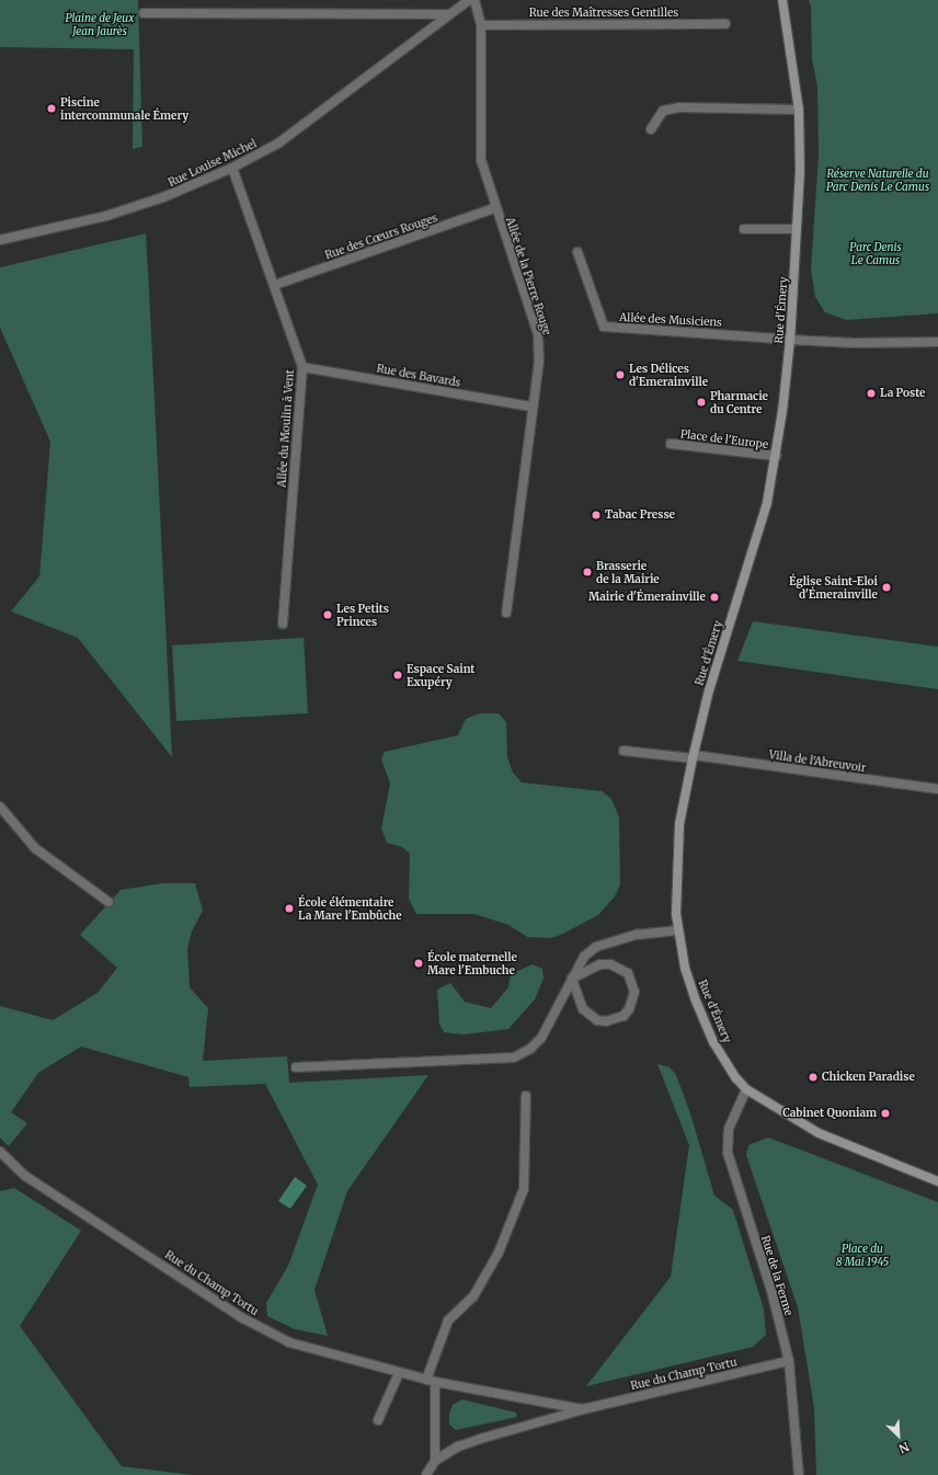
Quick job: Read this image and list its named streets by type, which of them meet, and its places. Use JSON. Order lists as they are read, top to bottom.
{
  "streets": {
    "main road": ["Rue d'Émery"],
    "street": [
      "Rue des Maîtresses Gentilles",
      "Rue Louise Michel",
      "Rue des Cœurs Rouges",
      "Allée de la Pierre Rouge",
      "Allée des Musiciens",
      "Rue des Bavards",
      "Allée du Moulin à Vent",
      "Place de l'Europe",
      "Villa de l'Abreuvoir",
      "Rue de la Ferme",
      "Rue du Champ Tortu"
    ]
  },
  "crossings": [
    ["Rue des Maîtresses Gentilles", "Allée de la Pierre Rouge"],
    ["Rue Louise Michel", "Allée du Moulin à Vent"],
    ["Rue des Cœurs Rouges", "Allée de la Pierre Rouge"],
    ["Rue des Cœurs Rouges", "Allée du Moulin à Vent"],
    ["Allée de la Pierre Rouge", "Rue des Bavards"],
    ["Rue d'Émery", "Allée des Musiciens"],
    ["Rue d'Émery", "Place de l'Europe"],
    ["Rue d'Émery", "Villa de l'Abreuvoir"],
    ["Rue d'Émery", "Rue de la Ferme"],
    ["Rue des Bavards", "Allée du Moulin à Vent"],
    ["Rue de la Ferme", "Rue du Champ Tortu"]
  ],
  "parks": [
    "Plaine de Jeux Jean Jaurès",
    "Réserve Naturelle du Parc Denis Le Camus",
    "Parc Denis Le Camus",
    "Place du 8 Mai 1945"
  ],
  "places": [
    "Piscine intercommunale Émery",
    "Les Délices d'Emerainville",
    "La Poste",
    "Pharmacie du Centre",
    "Tabac Presse",
    "Brasserie de la Mairie",
    "Église Saint-Eloi d'Émerainville",
    "Mairie d'Émerainville",
    "Les Petits Princes",
    "Espace Saint Exupéry",
    "École élémentaire La Mare l'Embûche",
    "École maternelle Mare l'Embuche",
    "Chicken Paradise",
    "Cabinet Quoniam"
  ],
  "north": "bottom right"
}
